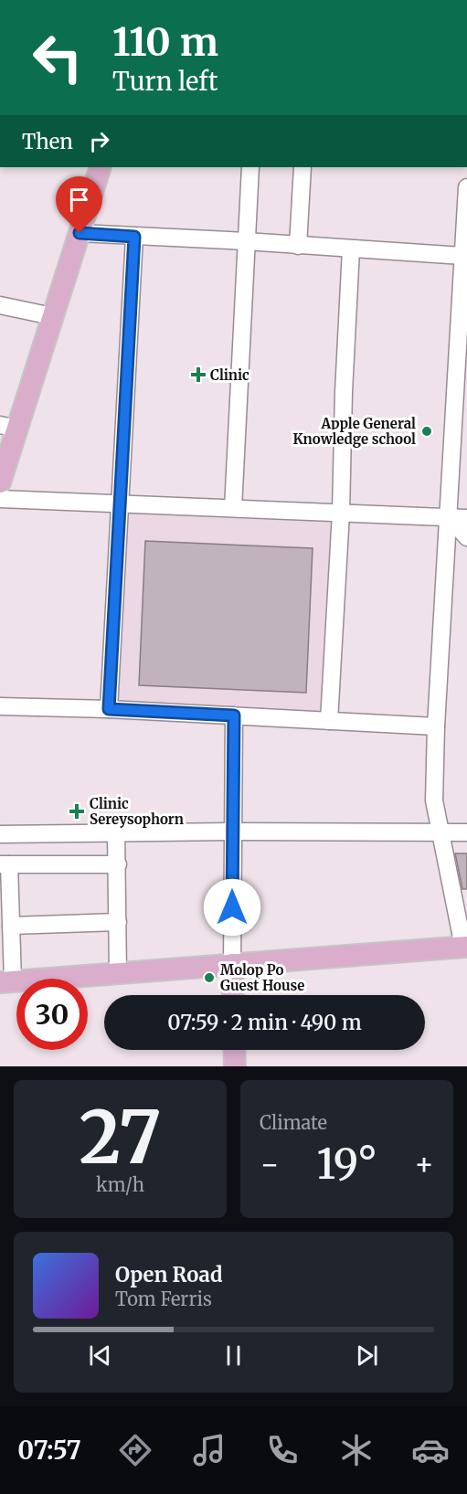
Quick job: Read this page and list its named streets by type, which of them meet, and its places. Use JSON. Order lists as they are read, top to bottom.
{
  "places": {
    "health": ["Clinic", "Clinic Sereysophorn"],
    "other": ["Apple General Knowledge school", "Molop Po Guest House"]
  },
  "page": {
    "turn": ["110 m", "Turn left"],
    "then": "Then",
    "limit": "30",
    "trip": "07:59 · 2 min · 490 m",
    "tile": [
      ["27", "km/h"],
      "Climate"
    ],
    "heat": ["−", "19°", "+"],
    "song": ["Open Road", "Tom Ferris"],
    "tabs": "07:57"
  }
}
